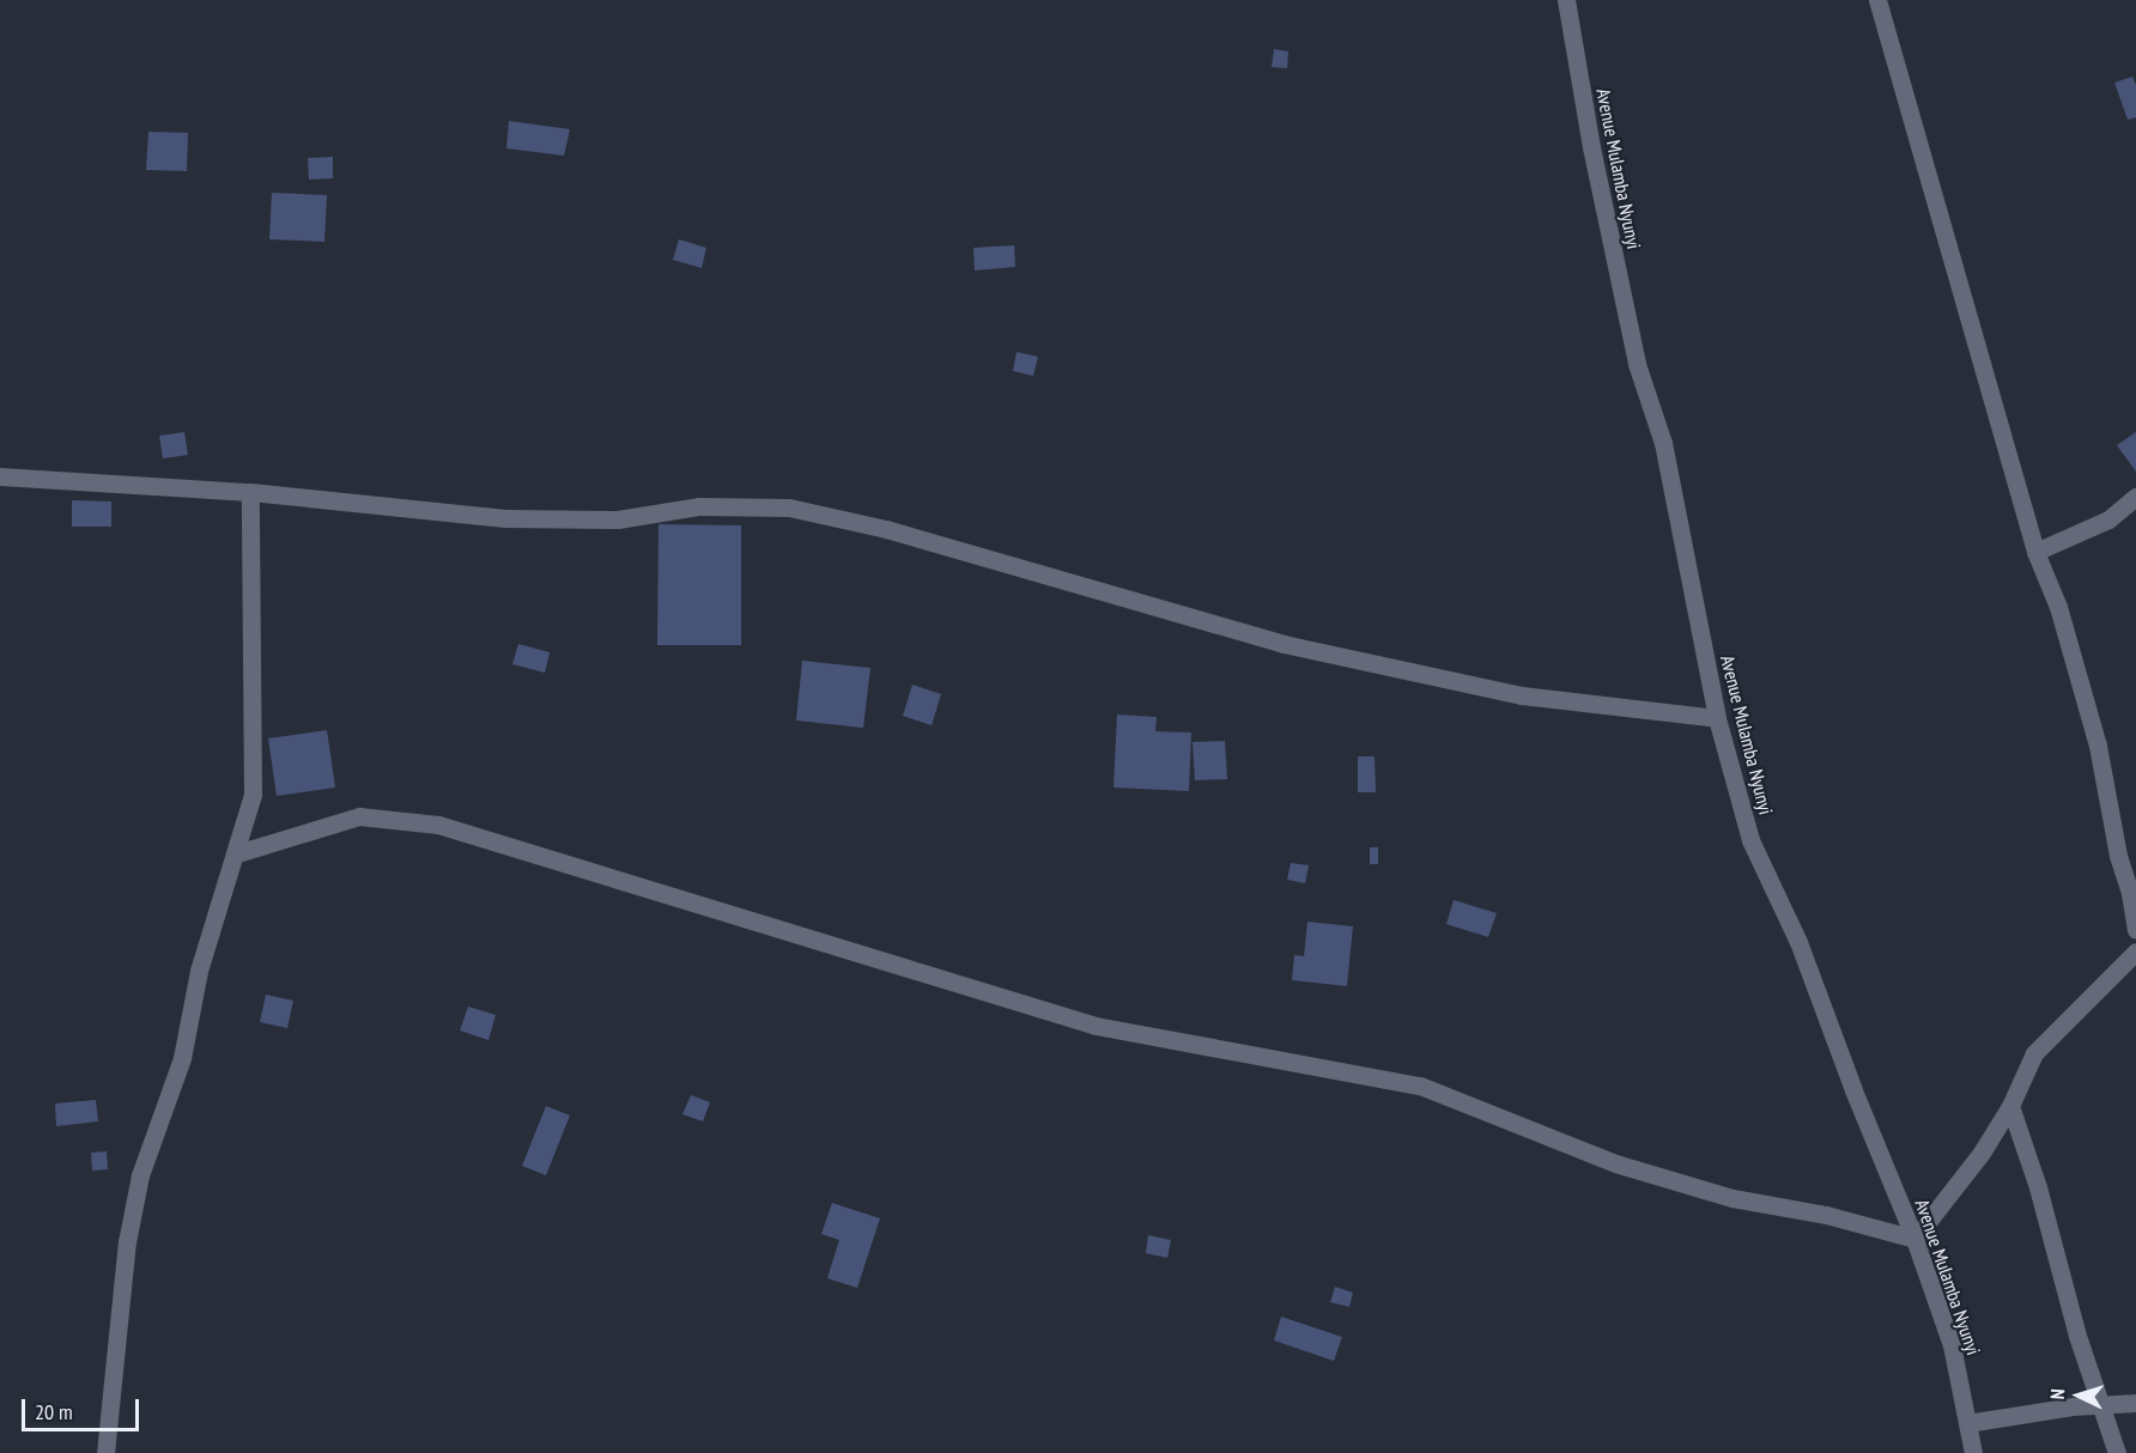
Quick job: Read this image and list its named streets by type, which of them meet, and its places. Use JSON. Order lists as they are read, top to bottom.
{
  "streets": {
    "street": ["Avenue Mulamba Nyunyi"]
  },
  "scale_bar": "20 m",
  "north": "left"
}
